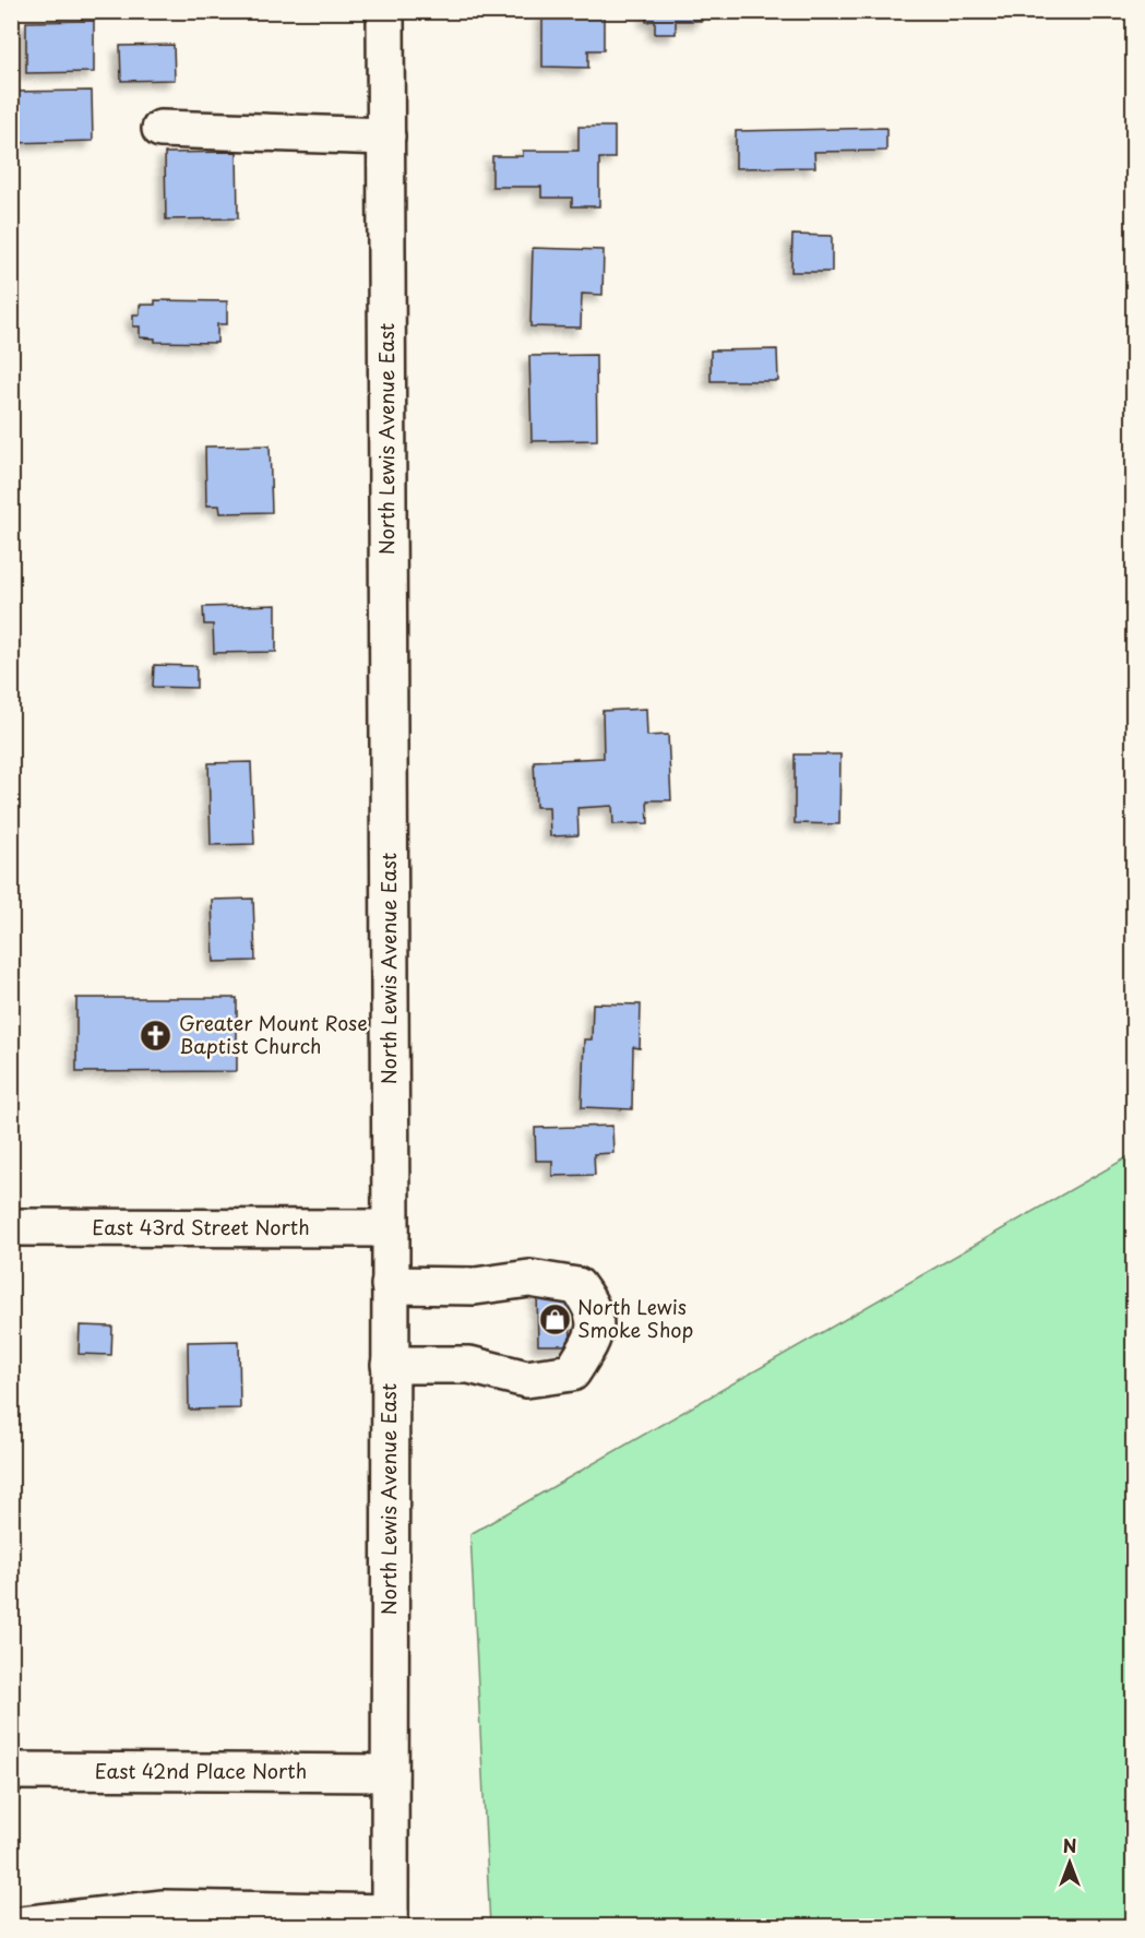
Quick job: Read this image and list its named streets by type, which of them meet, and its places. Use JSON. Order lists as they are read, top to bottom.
{
  "streets": {
    "main road": ["North Lewis Avenue East", "East 43rd Street North", "East 42nd Place North"]
  },
  "crossings": [
    ["North Lewis Avenue East", "East 43rd Street North"],
    ["North Lewis Avenue East", "East 42nd Place North"]
  ],
  "places": {
    "church": ["Greater Mount Rose Baptist Church"],
    "shop": ["North Lewis Smoke Shop"]
  },
  "north": "top"
}
